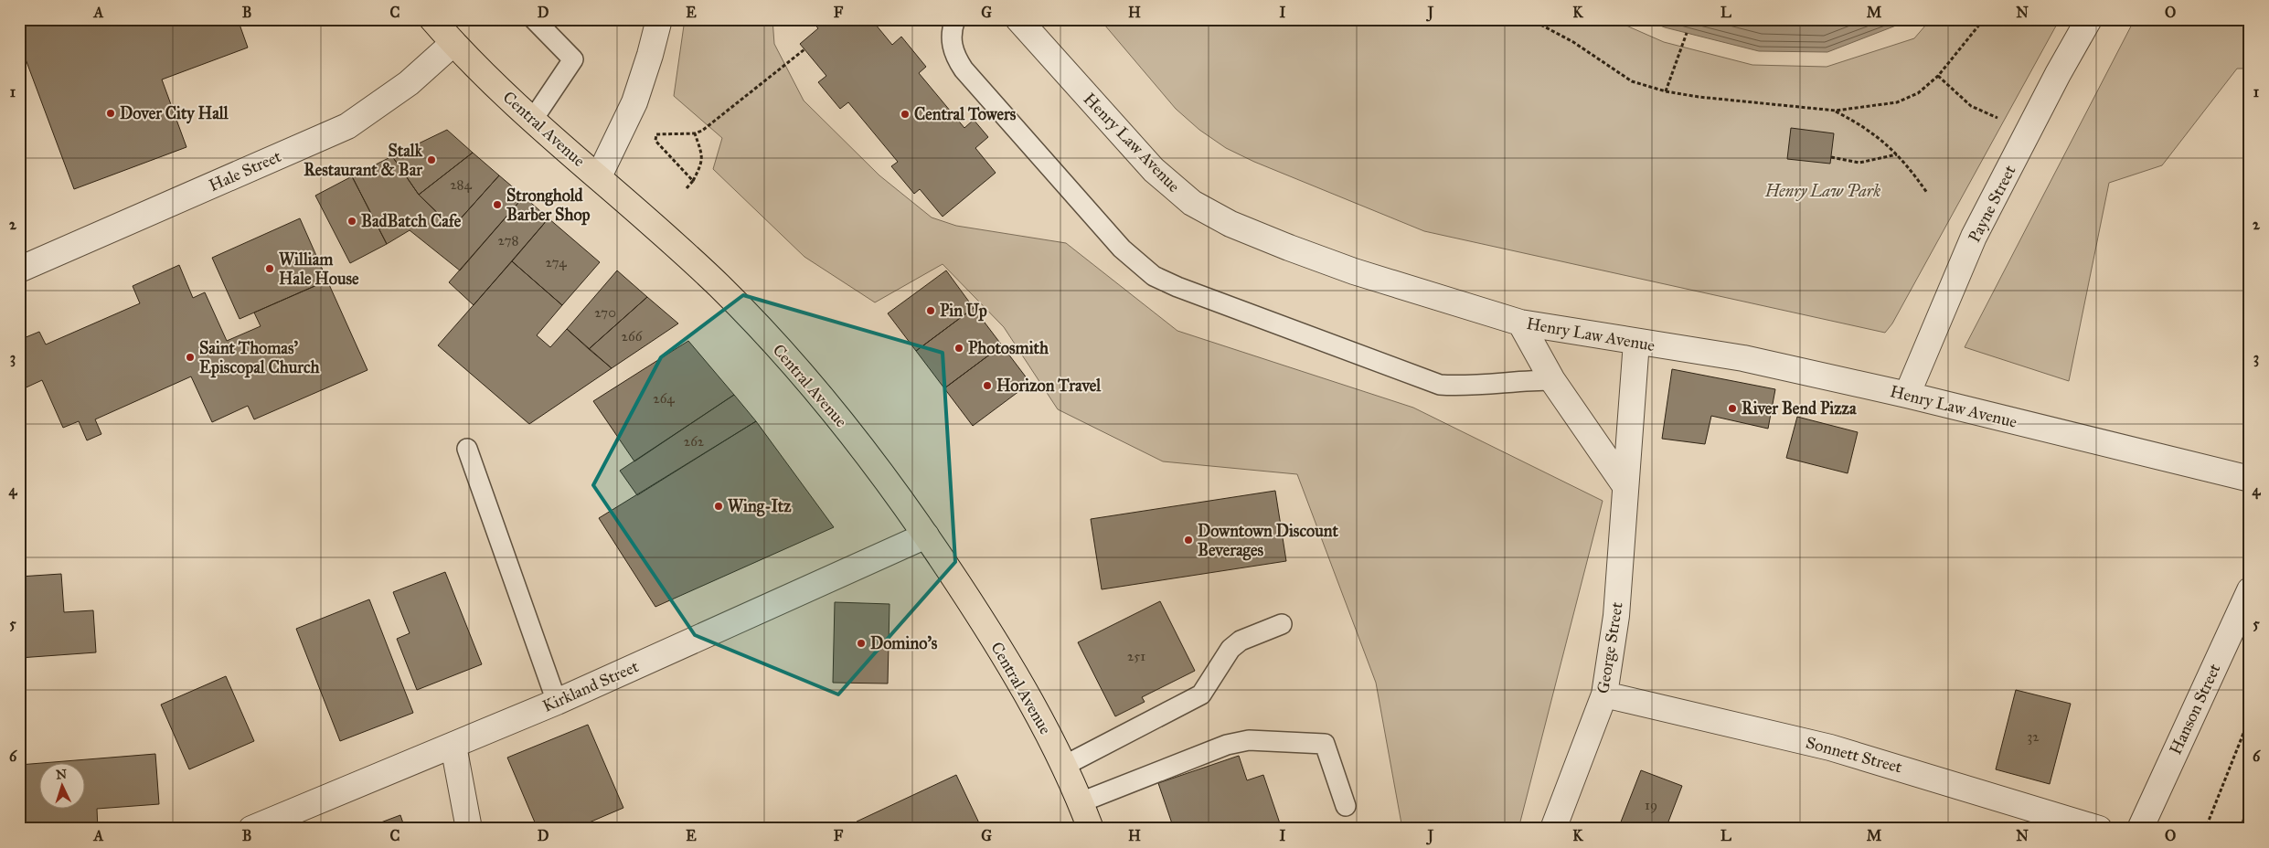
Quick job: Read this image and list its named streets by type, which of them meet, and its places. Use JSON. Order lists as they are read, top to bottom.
{
  "streets": {
    "main road": ["Central Avenue"],
    "street": [
      "Henry Law Avenue",
      "Hale Street",
      "Payne Street",
      "George Street",
      "Kirkland Street",
      "Hanson Street",
      "Sonnett Street"
    ]
  },
  "crossings": [
    ["Central Avenue", "Hale Street"],
    ["Central Avenue", "Kirkland Street"],
    ["Henry Law Avenue", "Payne Street"],
    ["Henry Law Avenue", "George Street"],
    ["George Street", "Sonnett Street"]
  ],
  "parks": ["Henry Law Park"],
  "places": [
    "Dover City Hall",
    "Central Towers",
    "Stalk Restaurant & Bar",
    "Stronghold Barber Shop",
    "BadBatch Cafe",
    "William Hale House",
    "Pin Up",
    "Photosmith",
    "Saint Thomas' Episcopal Church",
    "Horizon Travel",
    "River Bend Pizza",
    "Wing-Itz",
    "Downtown Discount Beverages",
    "Domino's"
  ],
  "house_numbers": [
    "284",
    "278",
    "274",
    "270",
    "266",
    "264",
    "262",
    "251",
    "32",
    "19"
  ],
  "north": "top",
  "grid": {
    "columns": [
      "A",
      "B",
      "C",
      "D",
      "E",
      "F",
      "G",
      "H",
      "I",
      "J",
      "K",
      "L",
      "M",
      "N",
      "O"
    ],
    "rows": [
      "1",
      "2",
      "3",
      "4",
      "5",
      "6"
    ]
  }
}
